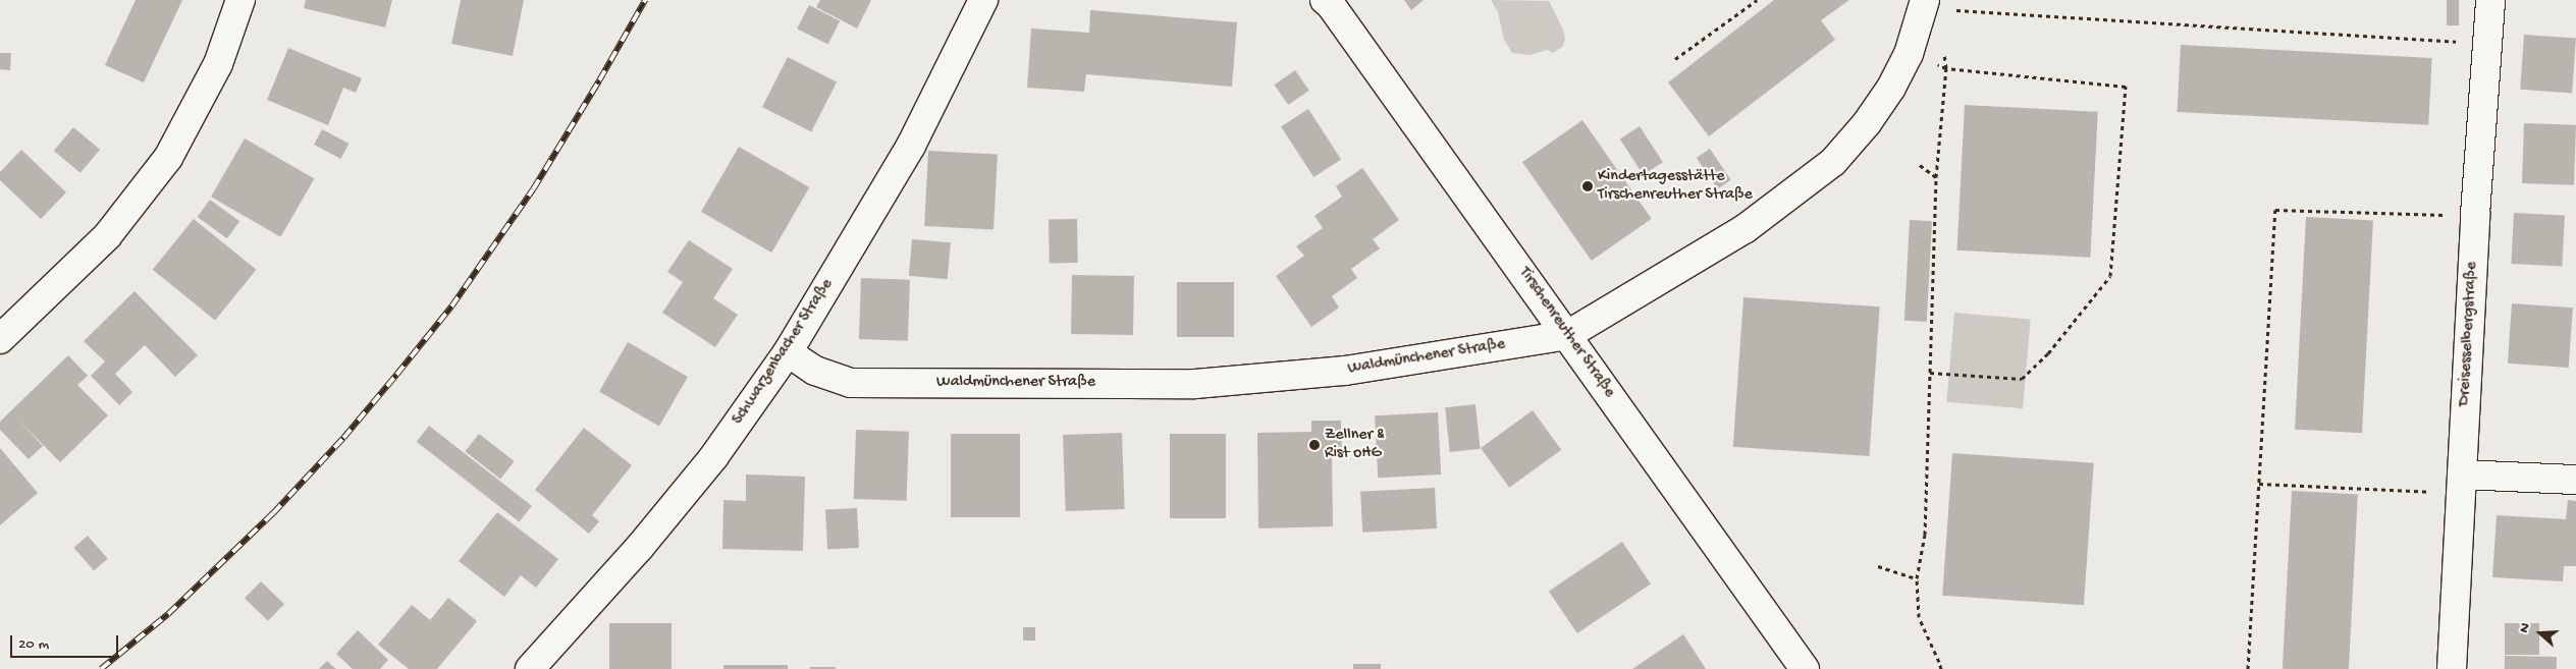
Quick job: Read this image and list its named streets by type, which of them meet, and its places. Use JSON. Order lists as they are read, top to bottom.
{
  "streets": {
    "street": [
      "Tirschenreuther Straße",
      "Dreisesselbergstraße",
      "Schwarzenbacher Straße",
      "Waldmünchener Straße"
    ]
  },
  "crossings": [
    ["Tirschenreuther Straße", "Waldmünchener Straße"],
    ["Schwarzenbacher Straße", "Waldmünchener Straße"]
  ],
  "places": ["Kindertagesstätte Tirschenreuther Straße", "Zellner & Rist oHG"],
  "scale_bar": "20 m",
  "north": "left"
}
